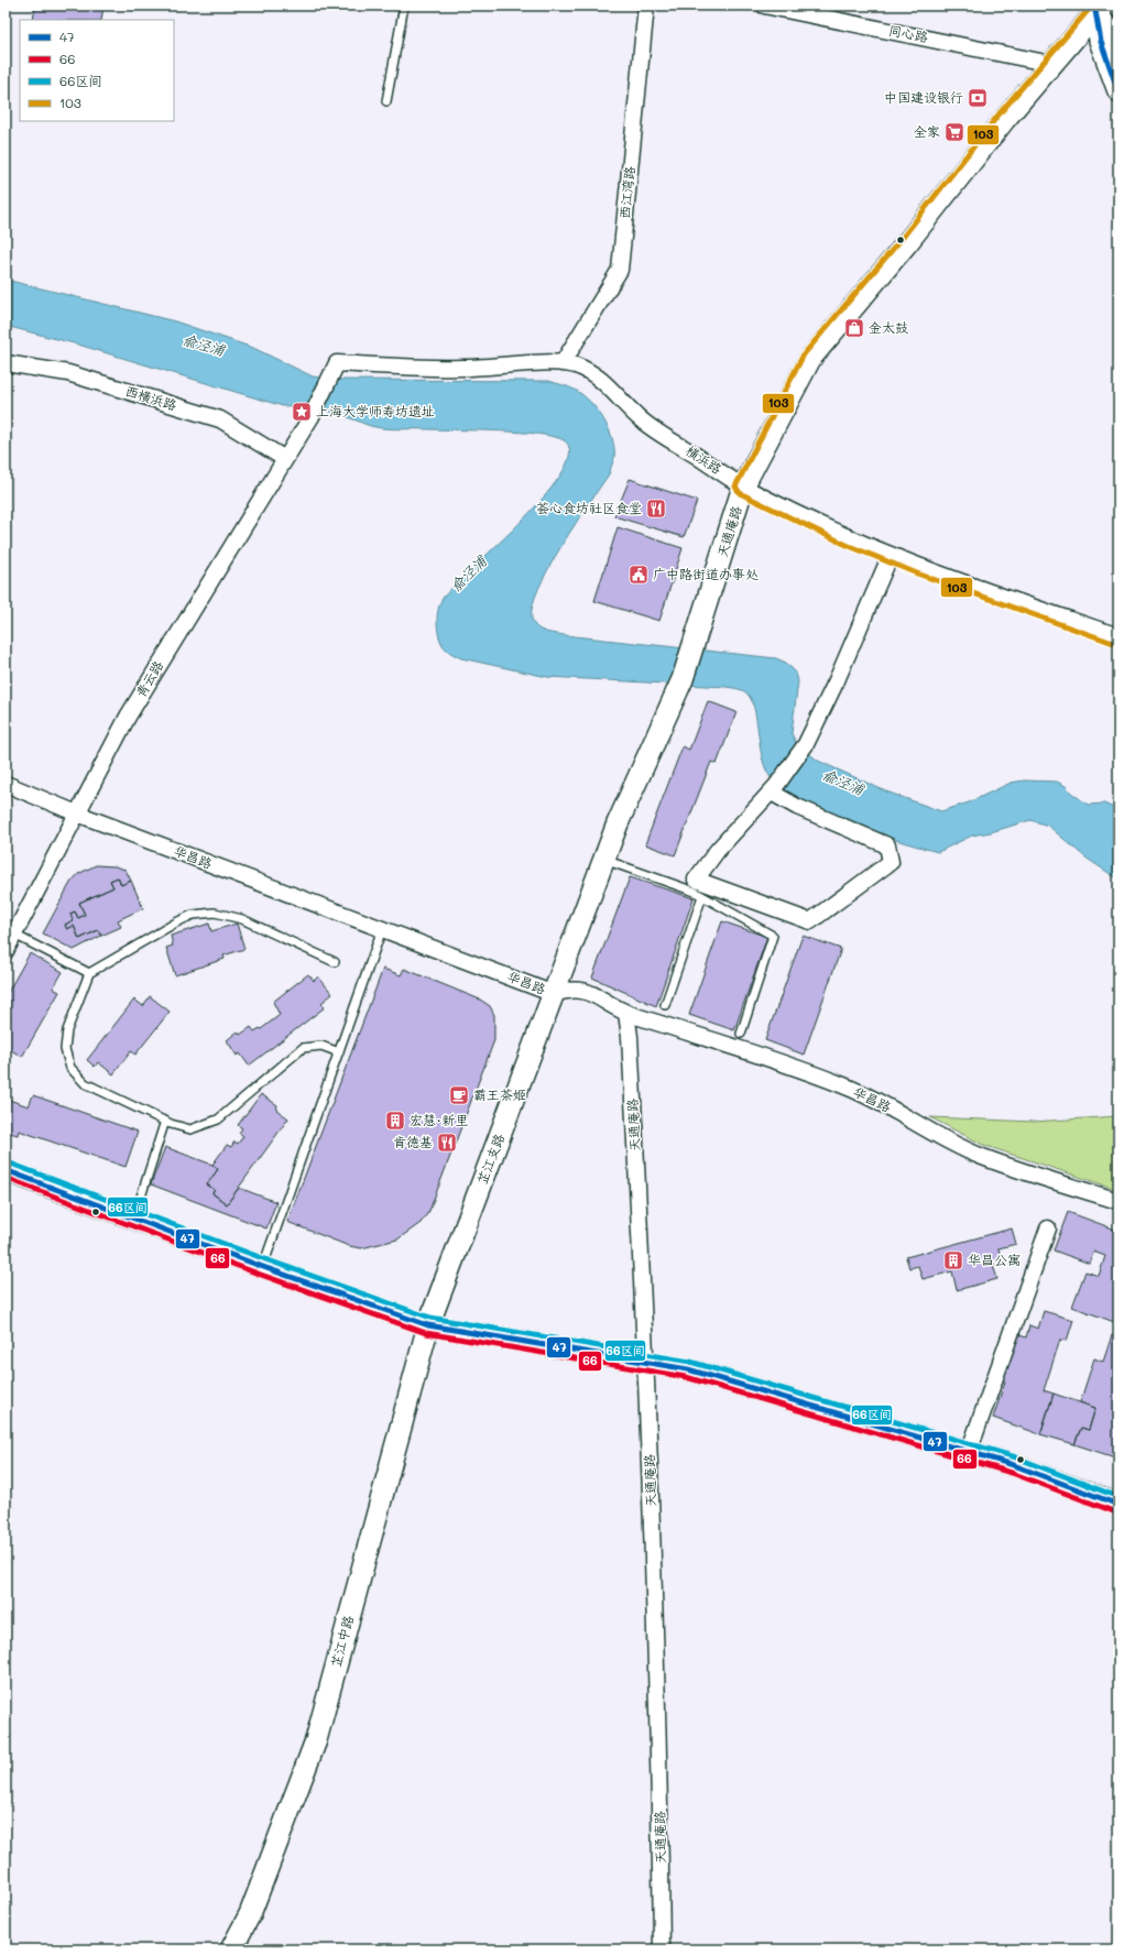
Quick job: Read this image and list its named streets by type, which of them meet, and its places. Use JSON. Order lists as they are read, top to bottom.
{
  "streets": {
    "street": [
      "同心路",
      "西江湾路",
      "西横浜路",
      "横浜路",
      "天通庵路",
      "青云路",
      "华昌路",
      "芷江支路",
      "芷江中路"
    ]
  },
  "crossings": [
    ["同心路", "天通庵路"],
    ["西江湾路", "横浜路"],
    ["西横浜路", "青云路"],
    ["横浜路", "天通庵路"],
    ["横浜路", "青云路"],
    ["天通庵路", "华昌路"],
    ["青云路", "华昌路"],
    ["华昌路", "芷江支路"],
    ["芷江支路", "芷江中路"]
  ],
  "water": ["俞泾浦"],
  "places": {
    "bank": ["中国建设银行"],
    "supermarket": ["全家"],
    "shop": ["金太鼓"],
    "place": ["上海大学师寿坊遗址"],
    "restaurant": ["荟心食坊社区食堂", "肯德基"],
    "public building": ["广中路街道办事处"],
    "cafe": ["霸王茶姬"],
    "building": ["宏慧·新里", "华昌公寓"]
  },
  "lines": [
    "transit line 47",
    "transit line 103",
    "transit line 66区间",
    "transit line 66"
  ],
  "legend": [
    "47",
    "66",
    "66区间",
    "103"
  ]
}
